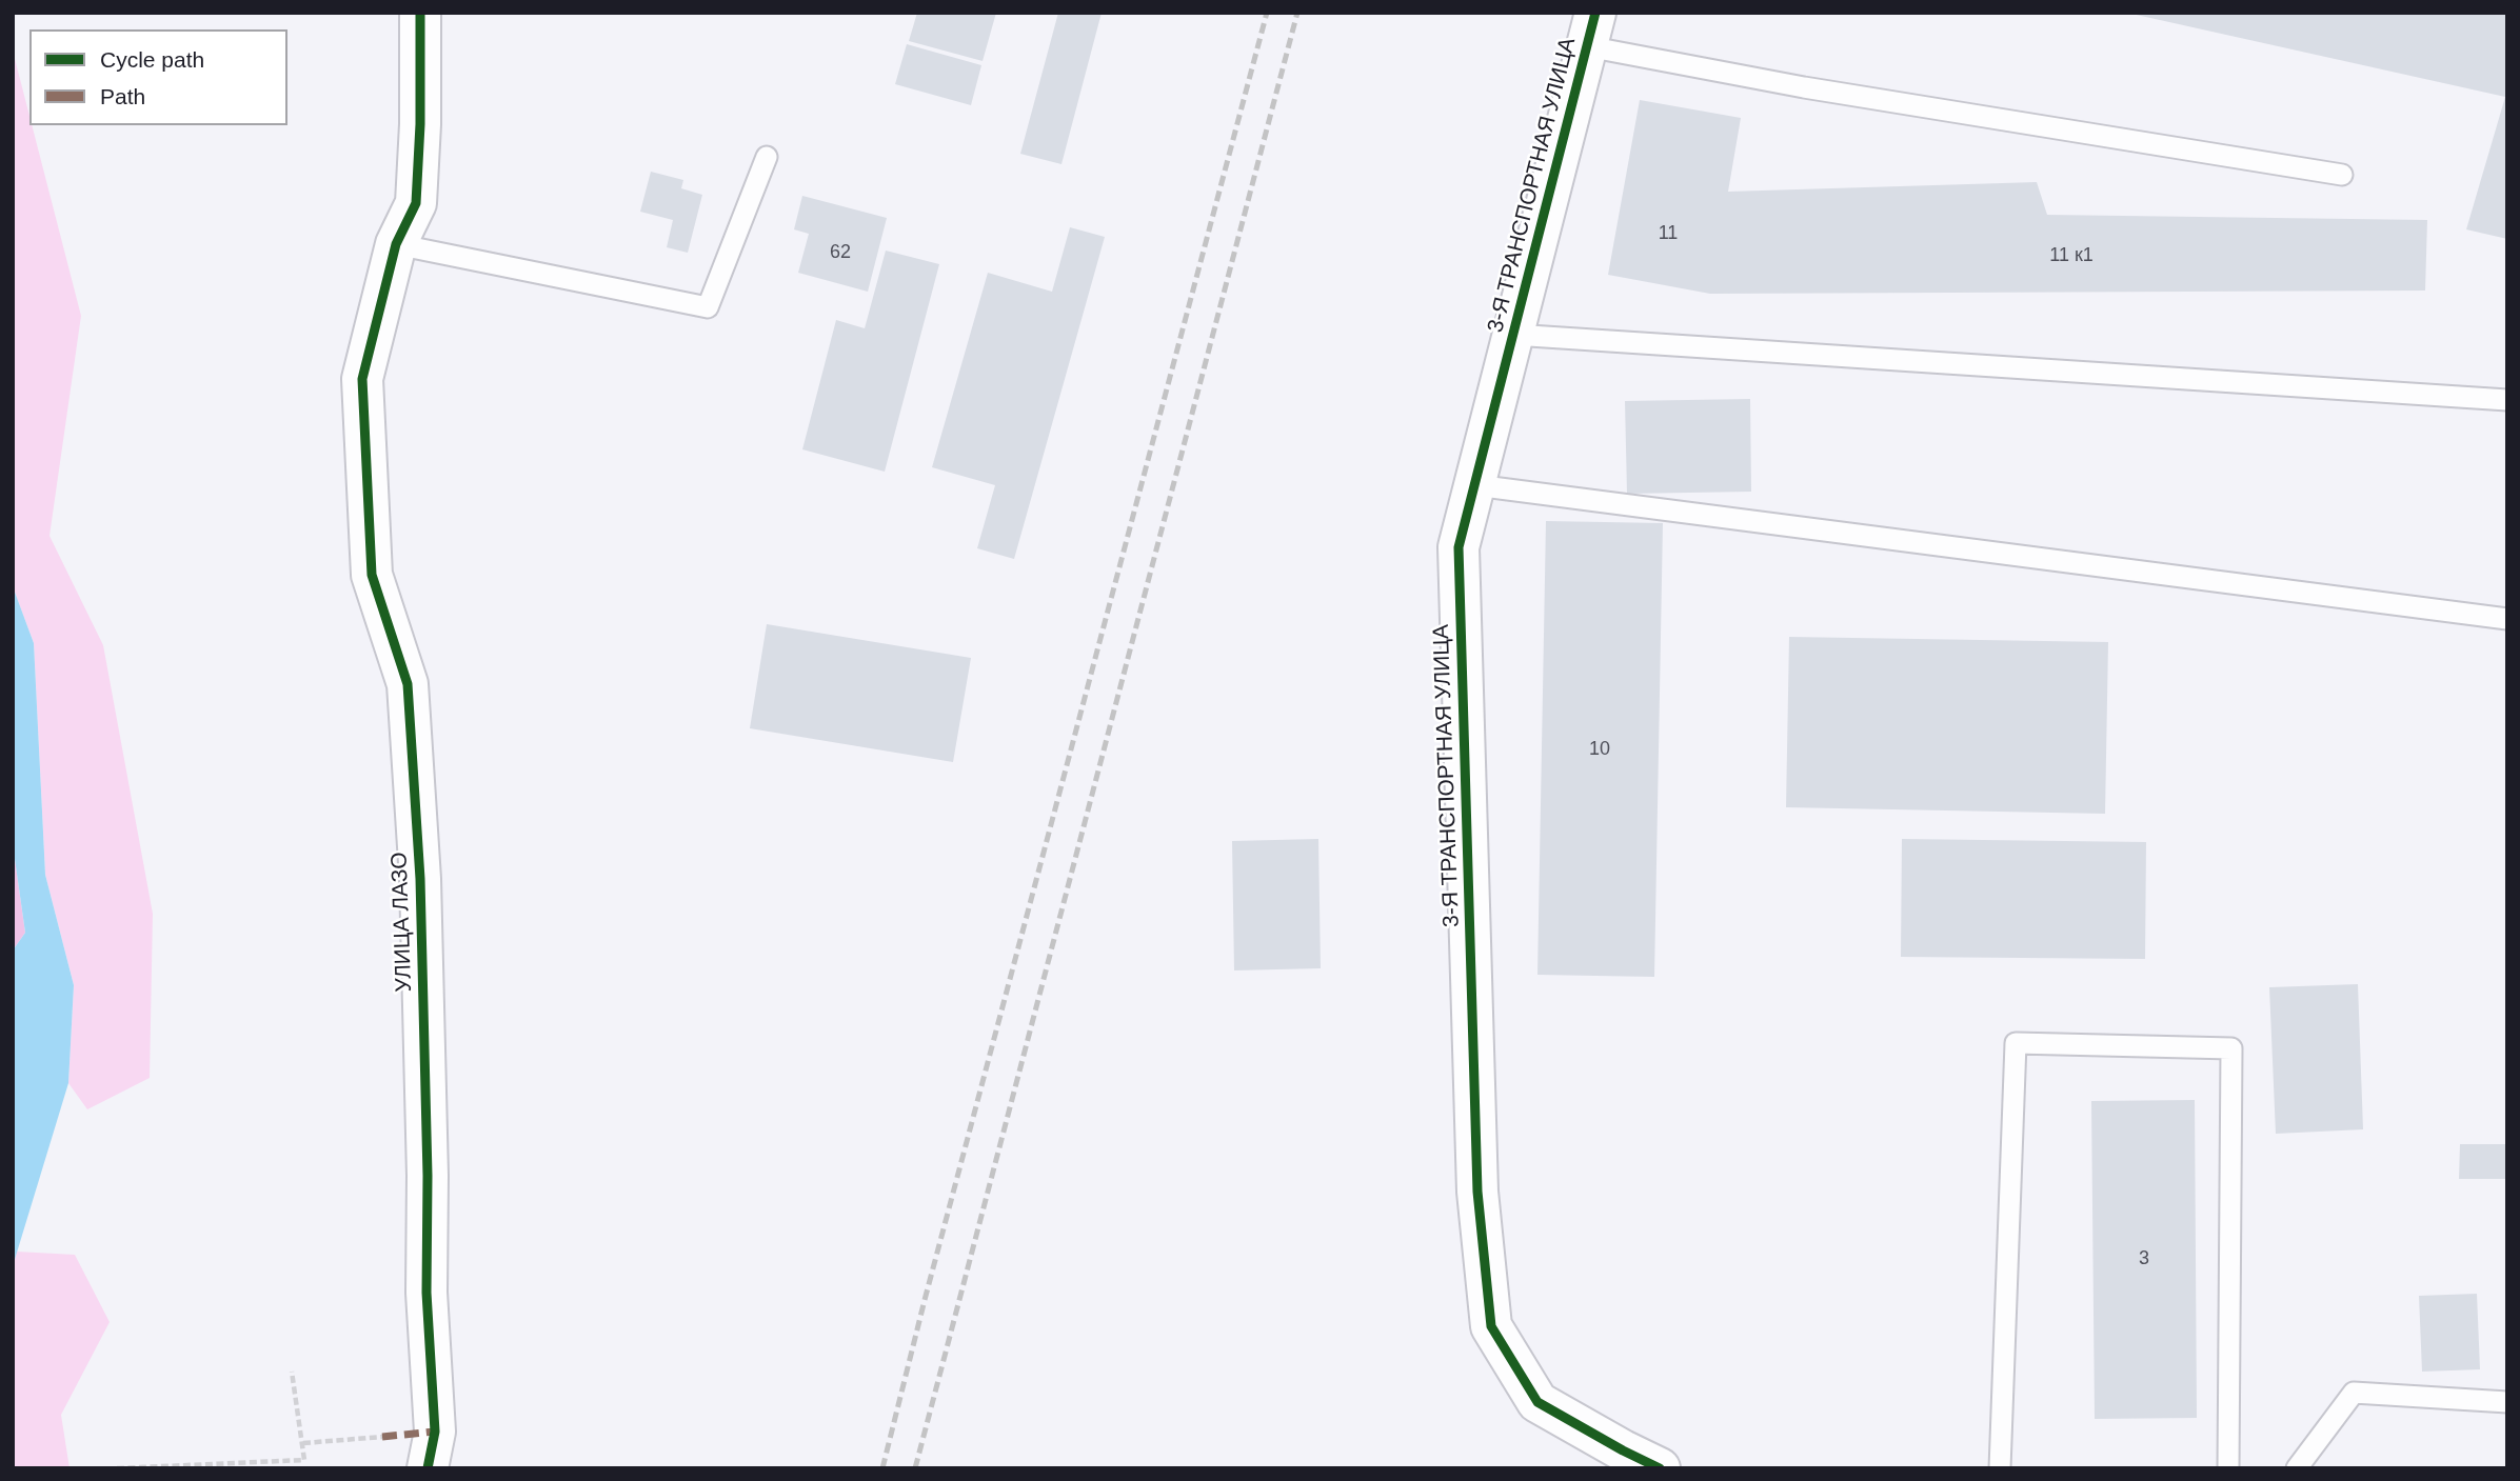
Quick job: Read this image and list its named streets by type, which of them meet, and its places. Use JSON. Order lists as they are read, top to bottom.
{
  "streets": {
    "street": ["3-Я ТРАНСПОРТНАЯ УЛИЦА", "УЛИЦА ЛАЗО"]
  },
  "house_numbers": [
    "11",
    "62",
    "11 к1",
    "10",
    "3"
  ],
  "legend": ["Cycle path", "Path"]
}
